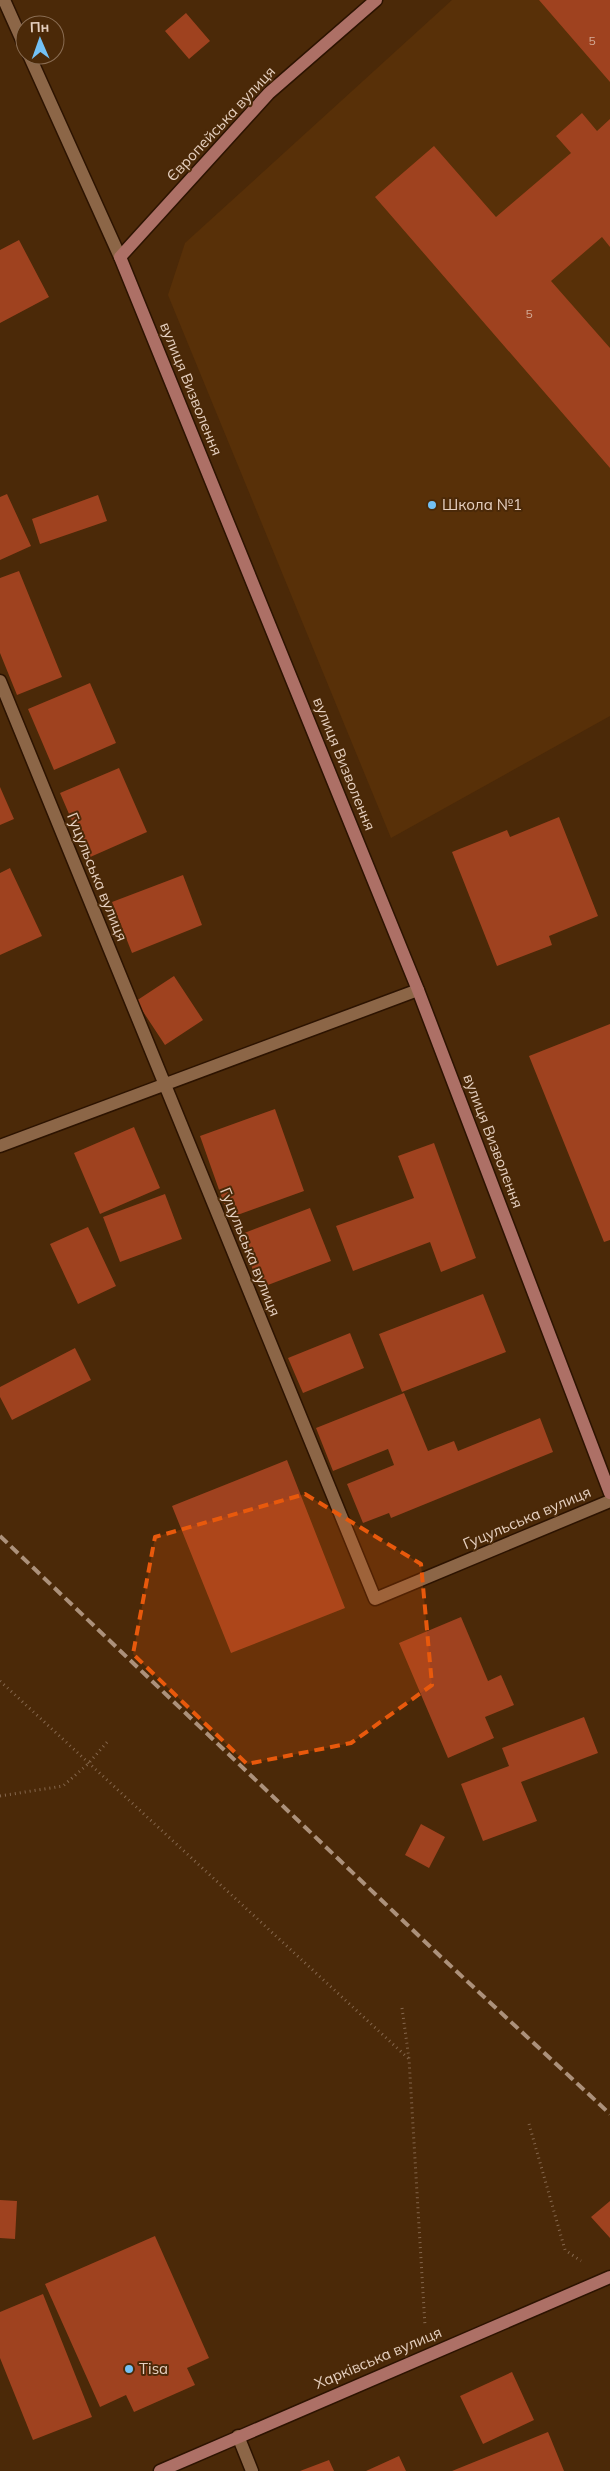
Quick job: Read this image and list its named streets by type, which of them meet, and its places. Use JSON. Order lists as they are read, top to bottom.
{
  "streets": {
    "street": [
      "Європейська вулиця",
      "вулиця Визволення",
      "Гуцульська вулиця",
      "Харківська вулиця"
    ]
  },
  "crossings": [
    ["Європейська вулиця", "вулиця Визволення"]
  ],
  "places": ["Школа №1", "Tisa"],
  "house_numbers": ["5", "5"],
  "north": "top"
}
